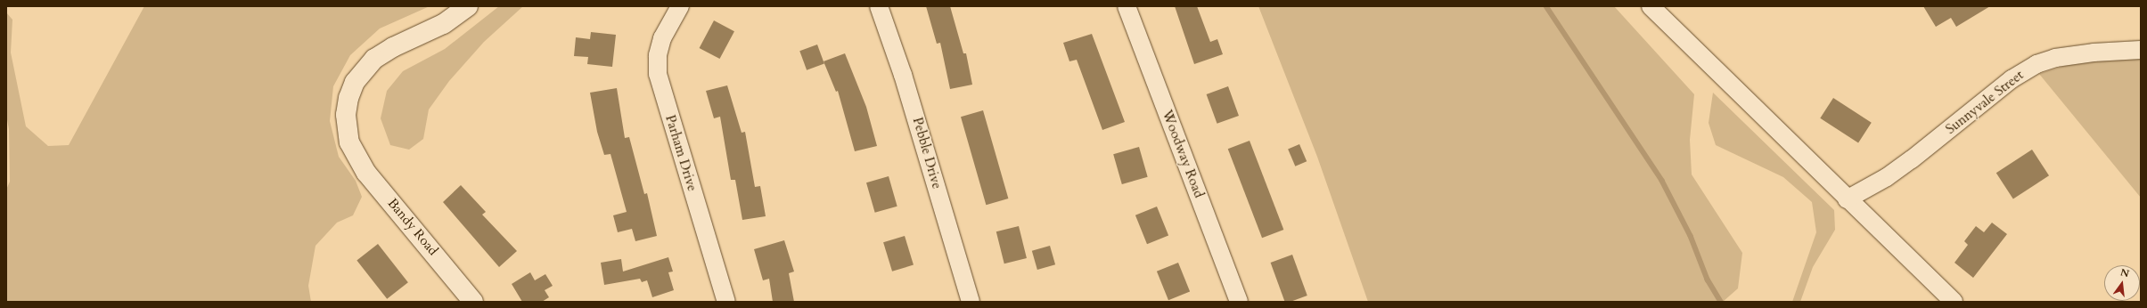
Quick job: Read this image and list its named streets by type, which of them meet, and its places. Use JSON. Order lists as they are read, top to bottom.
{
  "streets": {
    "street": [
      "Sunnyvale Street",
      "Parham Drive",
      "Pebble Drive",
      "Woodway Road",
      "Bandy Road"
    ]
  },
  "north": "top"
}
